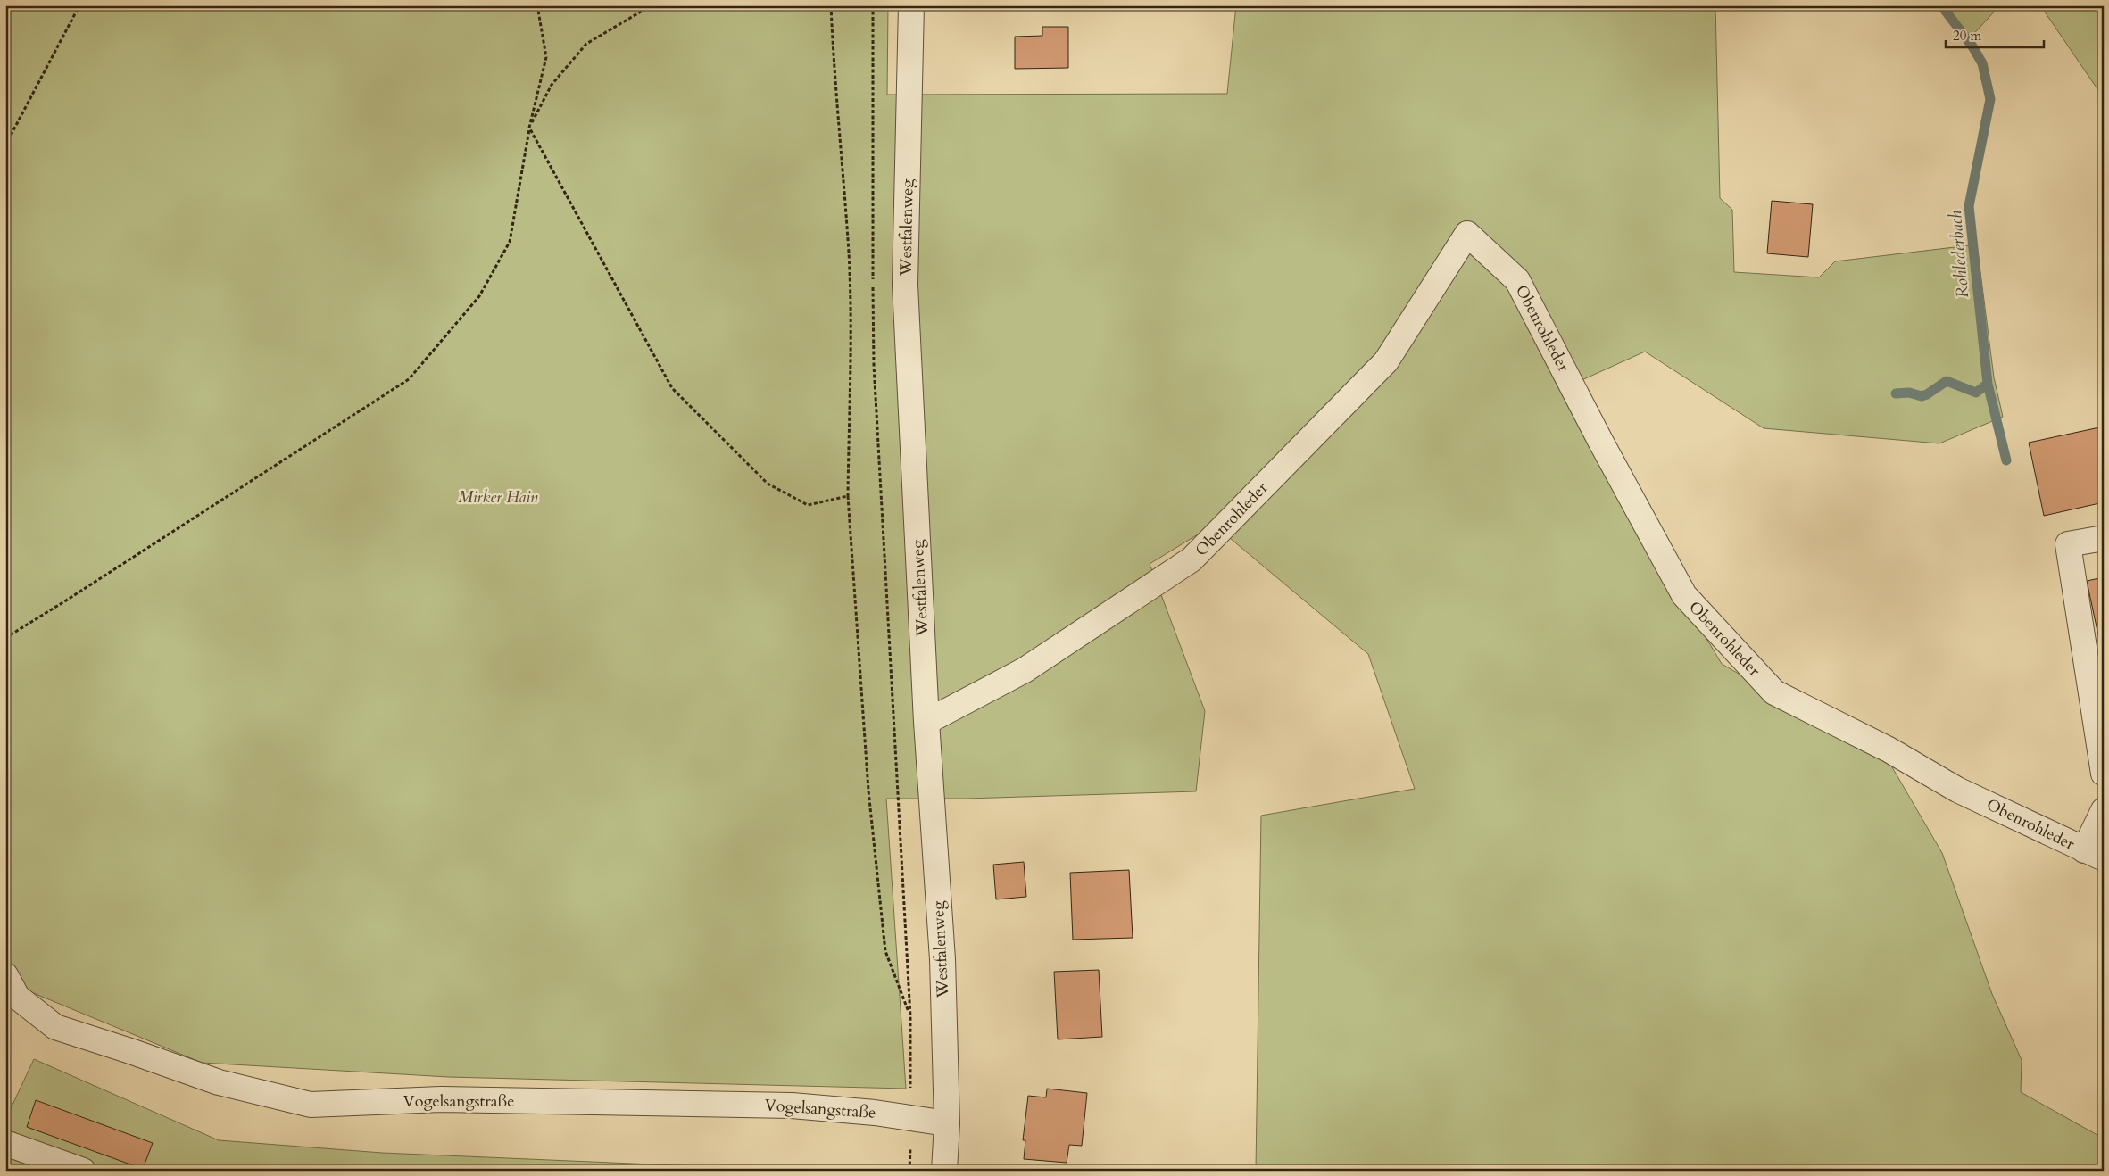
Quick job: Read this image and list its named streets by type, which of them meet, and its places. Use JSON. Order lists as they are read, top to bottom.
{
  "streets": {
    "street": ["Westfalenweg", "Obenrohleder", "Vogelsangstraße"]
  },
  "crossings": [
    ["Westfalenweg", "Obenrohleder"],
    ["Westfalenweg", "Vogelsangstraße"]
  ],
  "water": ["Rohlederbach"],
  "parks": ["Mirker Hain"],
  "scale_bar": "20 m"
}
